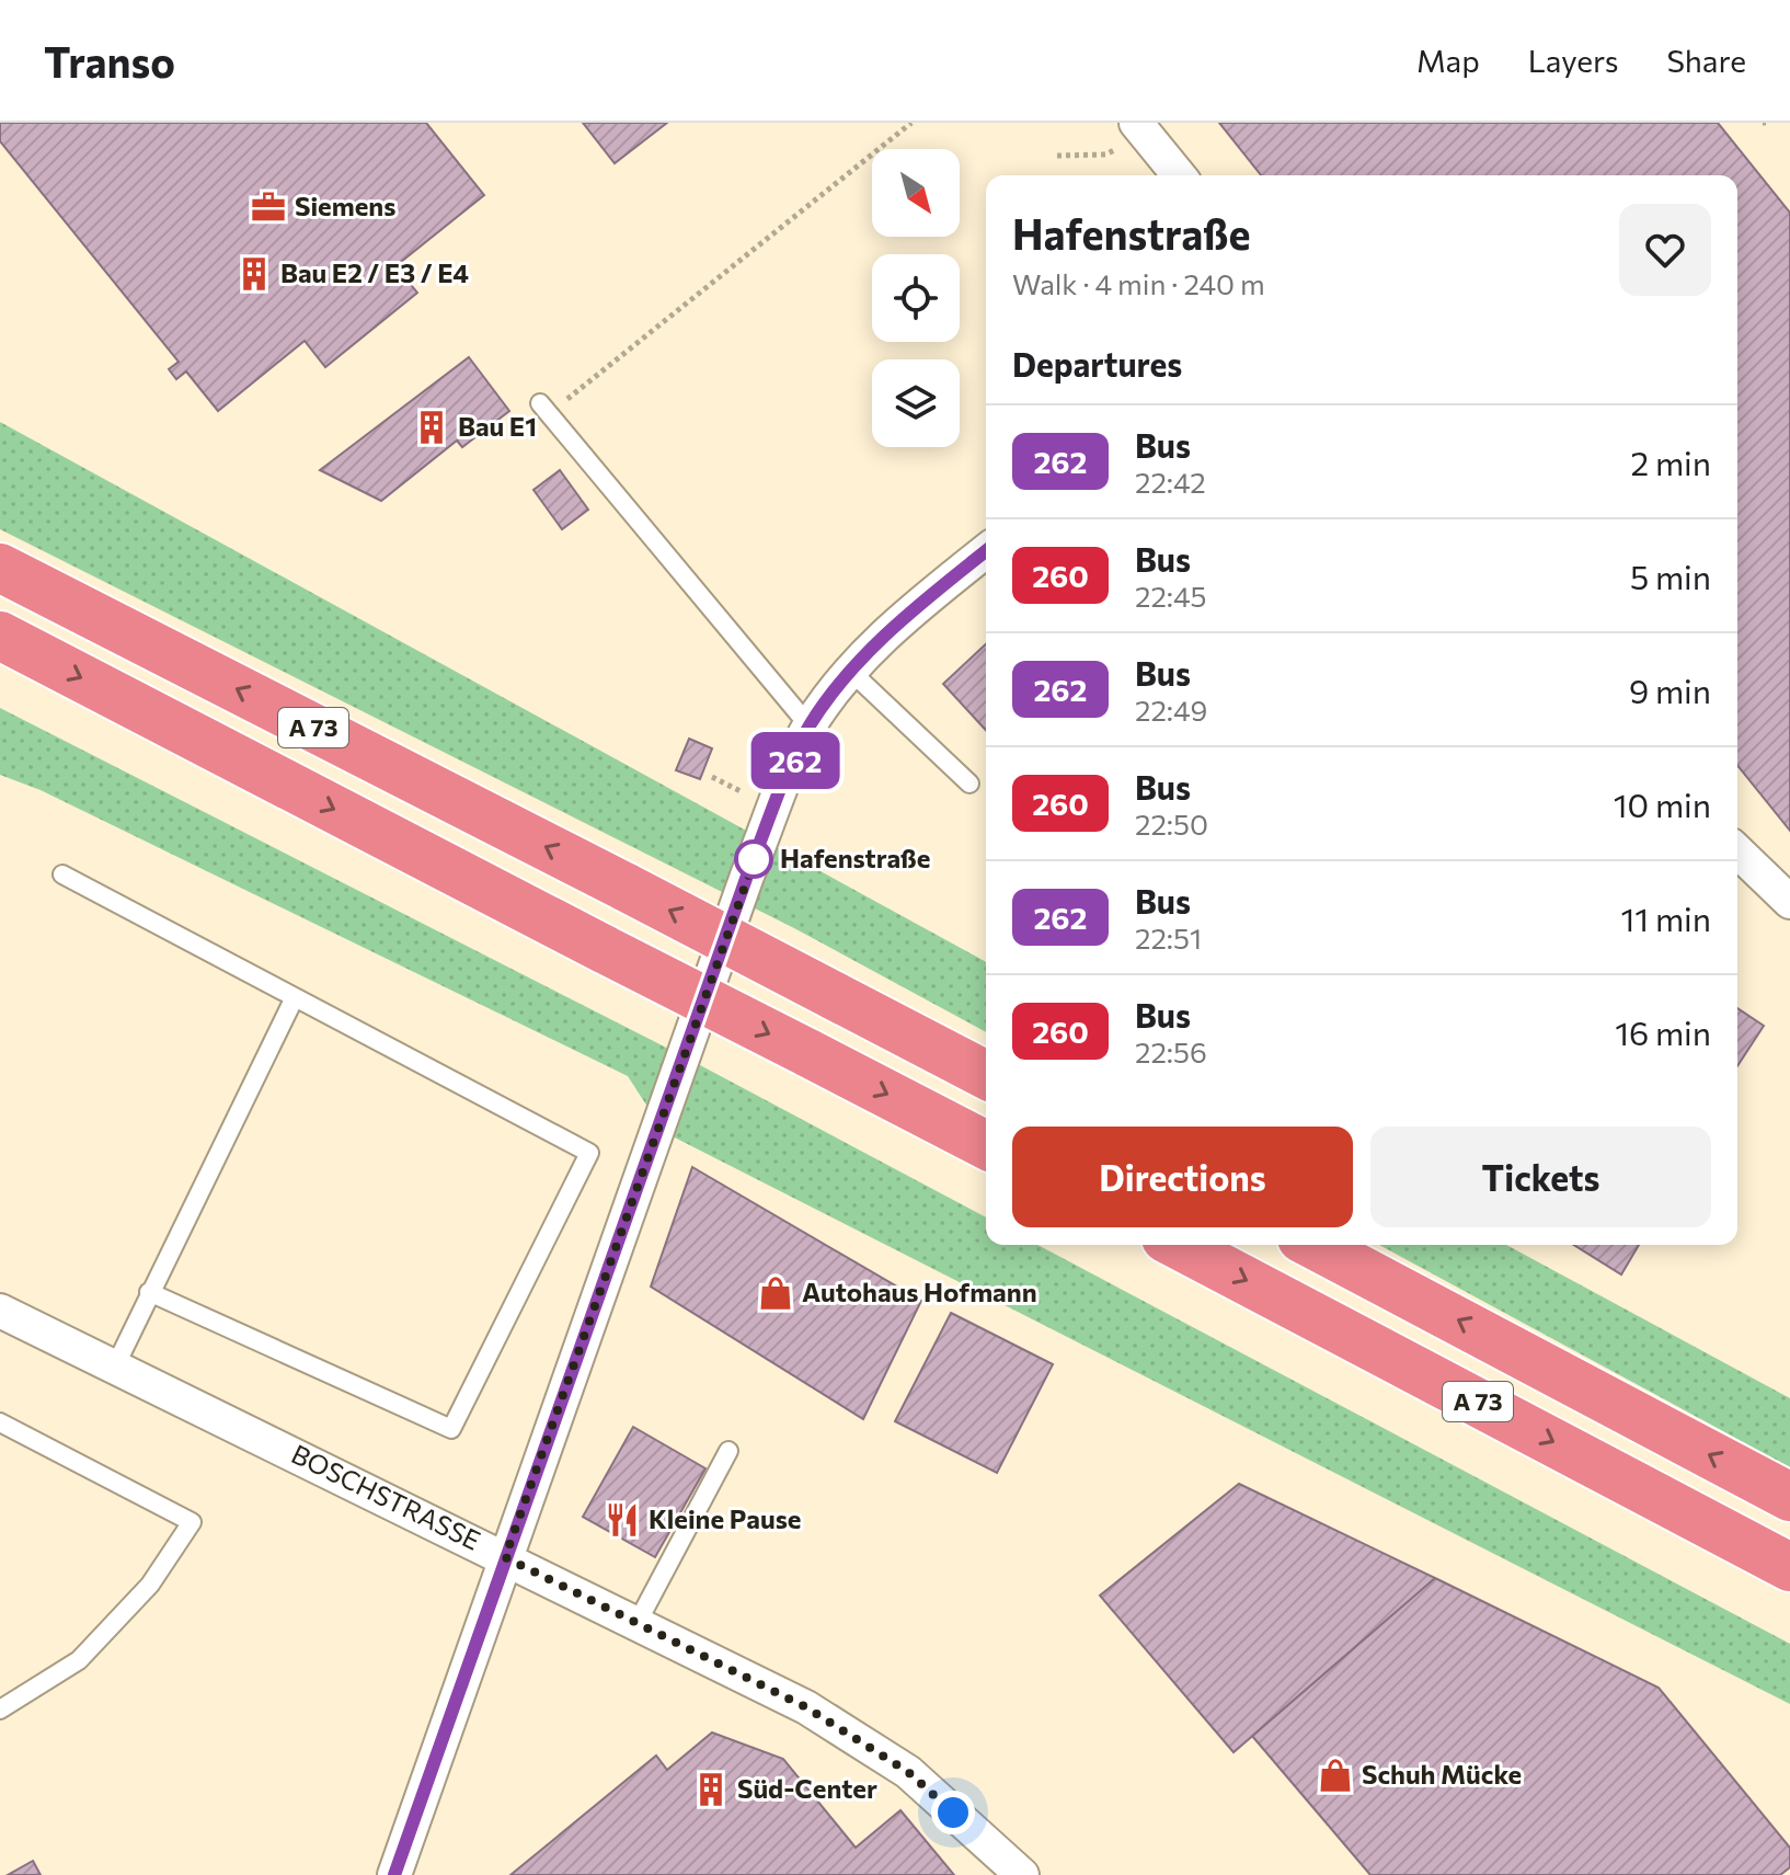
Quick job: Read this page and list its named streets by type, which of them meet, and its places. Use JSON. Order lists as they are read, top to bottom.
{
  "streets": {
    "highway": ["A 73"],
    "street": ["BOSCHSTRASSE"]
  },
  "places": {
    "office": ["Siemens"],
    "building": ["Bau E2 / E3 / E4", "Bau E1", "Süd-Center"],
    "other": ["Hafenstraße"],
    "shop": ["Autohaus Hofmann", "Schuh Mücke"],
    "restaurant": ["Kleine Pause"]
  },
  "lines": ["bus line 262"],
  "north": "bottom right",
  "page": {
    "header": "Transo",
    "nav": ["Map", "Layers", "Share"],
    "on_map": "262",
    "heading": [
      ["Hafenstraße", "Walk · 4 min · 240 m"],
      "Departures"
    ],
    "list": [
      {
        "mark": "262",
        "name": "Bus",
        "note": "22:42",
        "value": "2 min"
      },
      {
        "mark": "260",
        "name": "Bus",
        "note": "22:45",
        "value": "5 min"
      },
      {
        "mark": "262",
        "name": "Bus",
        "note": "22:49",
        "value": "9 min"
      },
      {
        "mark": "260",
        "name": "Bus",
        "note": "22:50",
        "value": "10 min"
      },
      {
        "mark": "262",
        "name": "Bus",
        "note": "22:51",
        "value": "11 min"
      },
      {
        "mark": "260",
        "name": "Bus",
        "note": "22:56",
        "value": "16 min"
      }
    ],
    "buttons": ["Directions", "Tickets"]
  }
}
